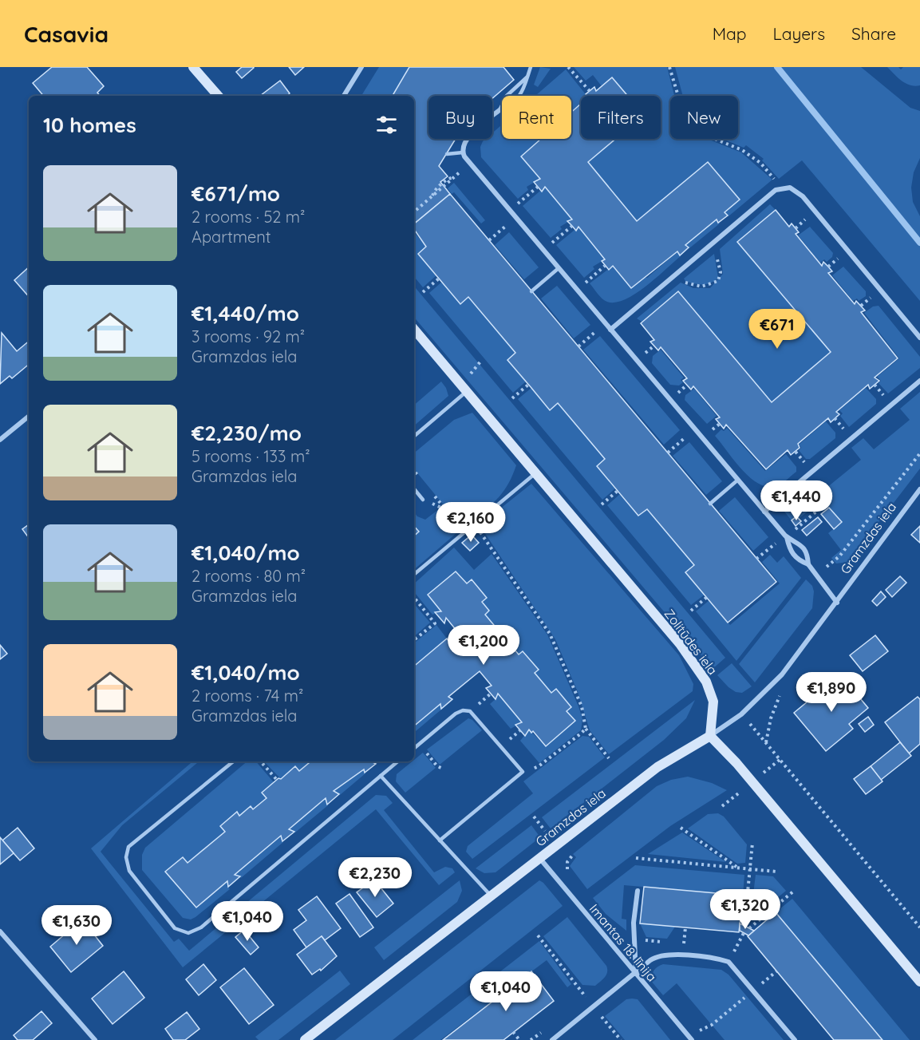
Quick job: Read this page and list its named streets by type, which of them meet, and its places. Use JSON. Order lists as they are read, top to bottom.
{
  "streets": {
    "street": ["Gramzdas iela", "Zolitūdes iela", "Imantas 18. līnija"]
  },
  "crossings": [
    ["Gramzdas iela", "Zolitūdes iela"],
    ["Gramzdas iela", "Imantas 18. līnija"]
  ],
  "page": {
    "header": "Casavia",
    "nav": ["Map", "Layers", "Share"],
    "chip": [
      "Buy",
      "Rent",
      "Filters",
      "New"
    ],
    "heading": "10 homes",
    "list": [
      {
        "name": "€671/mo",
        "note": "2 rooms · 52 m² · Apartment"
      },
      {
        "name": "€1,440/mo",
        "note": "3 rooms · 92 m² · Gramzdas iela"
      },
      {
        "name": "€2,230/mo",
        "note": "5 rooms · 133 m² · Gramzdas iela"
      },
      {
        "name": "€1,040/mo",
        "note": "2 rooms · 80 m² · Gramzdas iela"
      },
      {
        "name": "€1,040/mo",
        "note": "2 rooms · 74 m² · Gramzdas iela"
      }
    ],
    "price": [
      "€671",
      "€1,440",
      "€2,160",
      "€1,200",
      "€1,890",
      "€2,230",
      "€1,320",
      "€1,040",
      "€1,630",
      "€1,040"
    ]
  }
}
